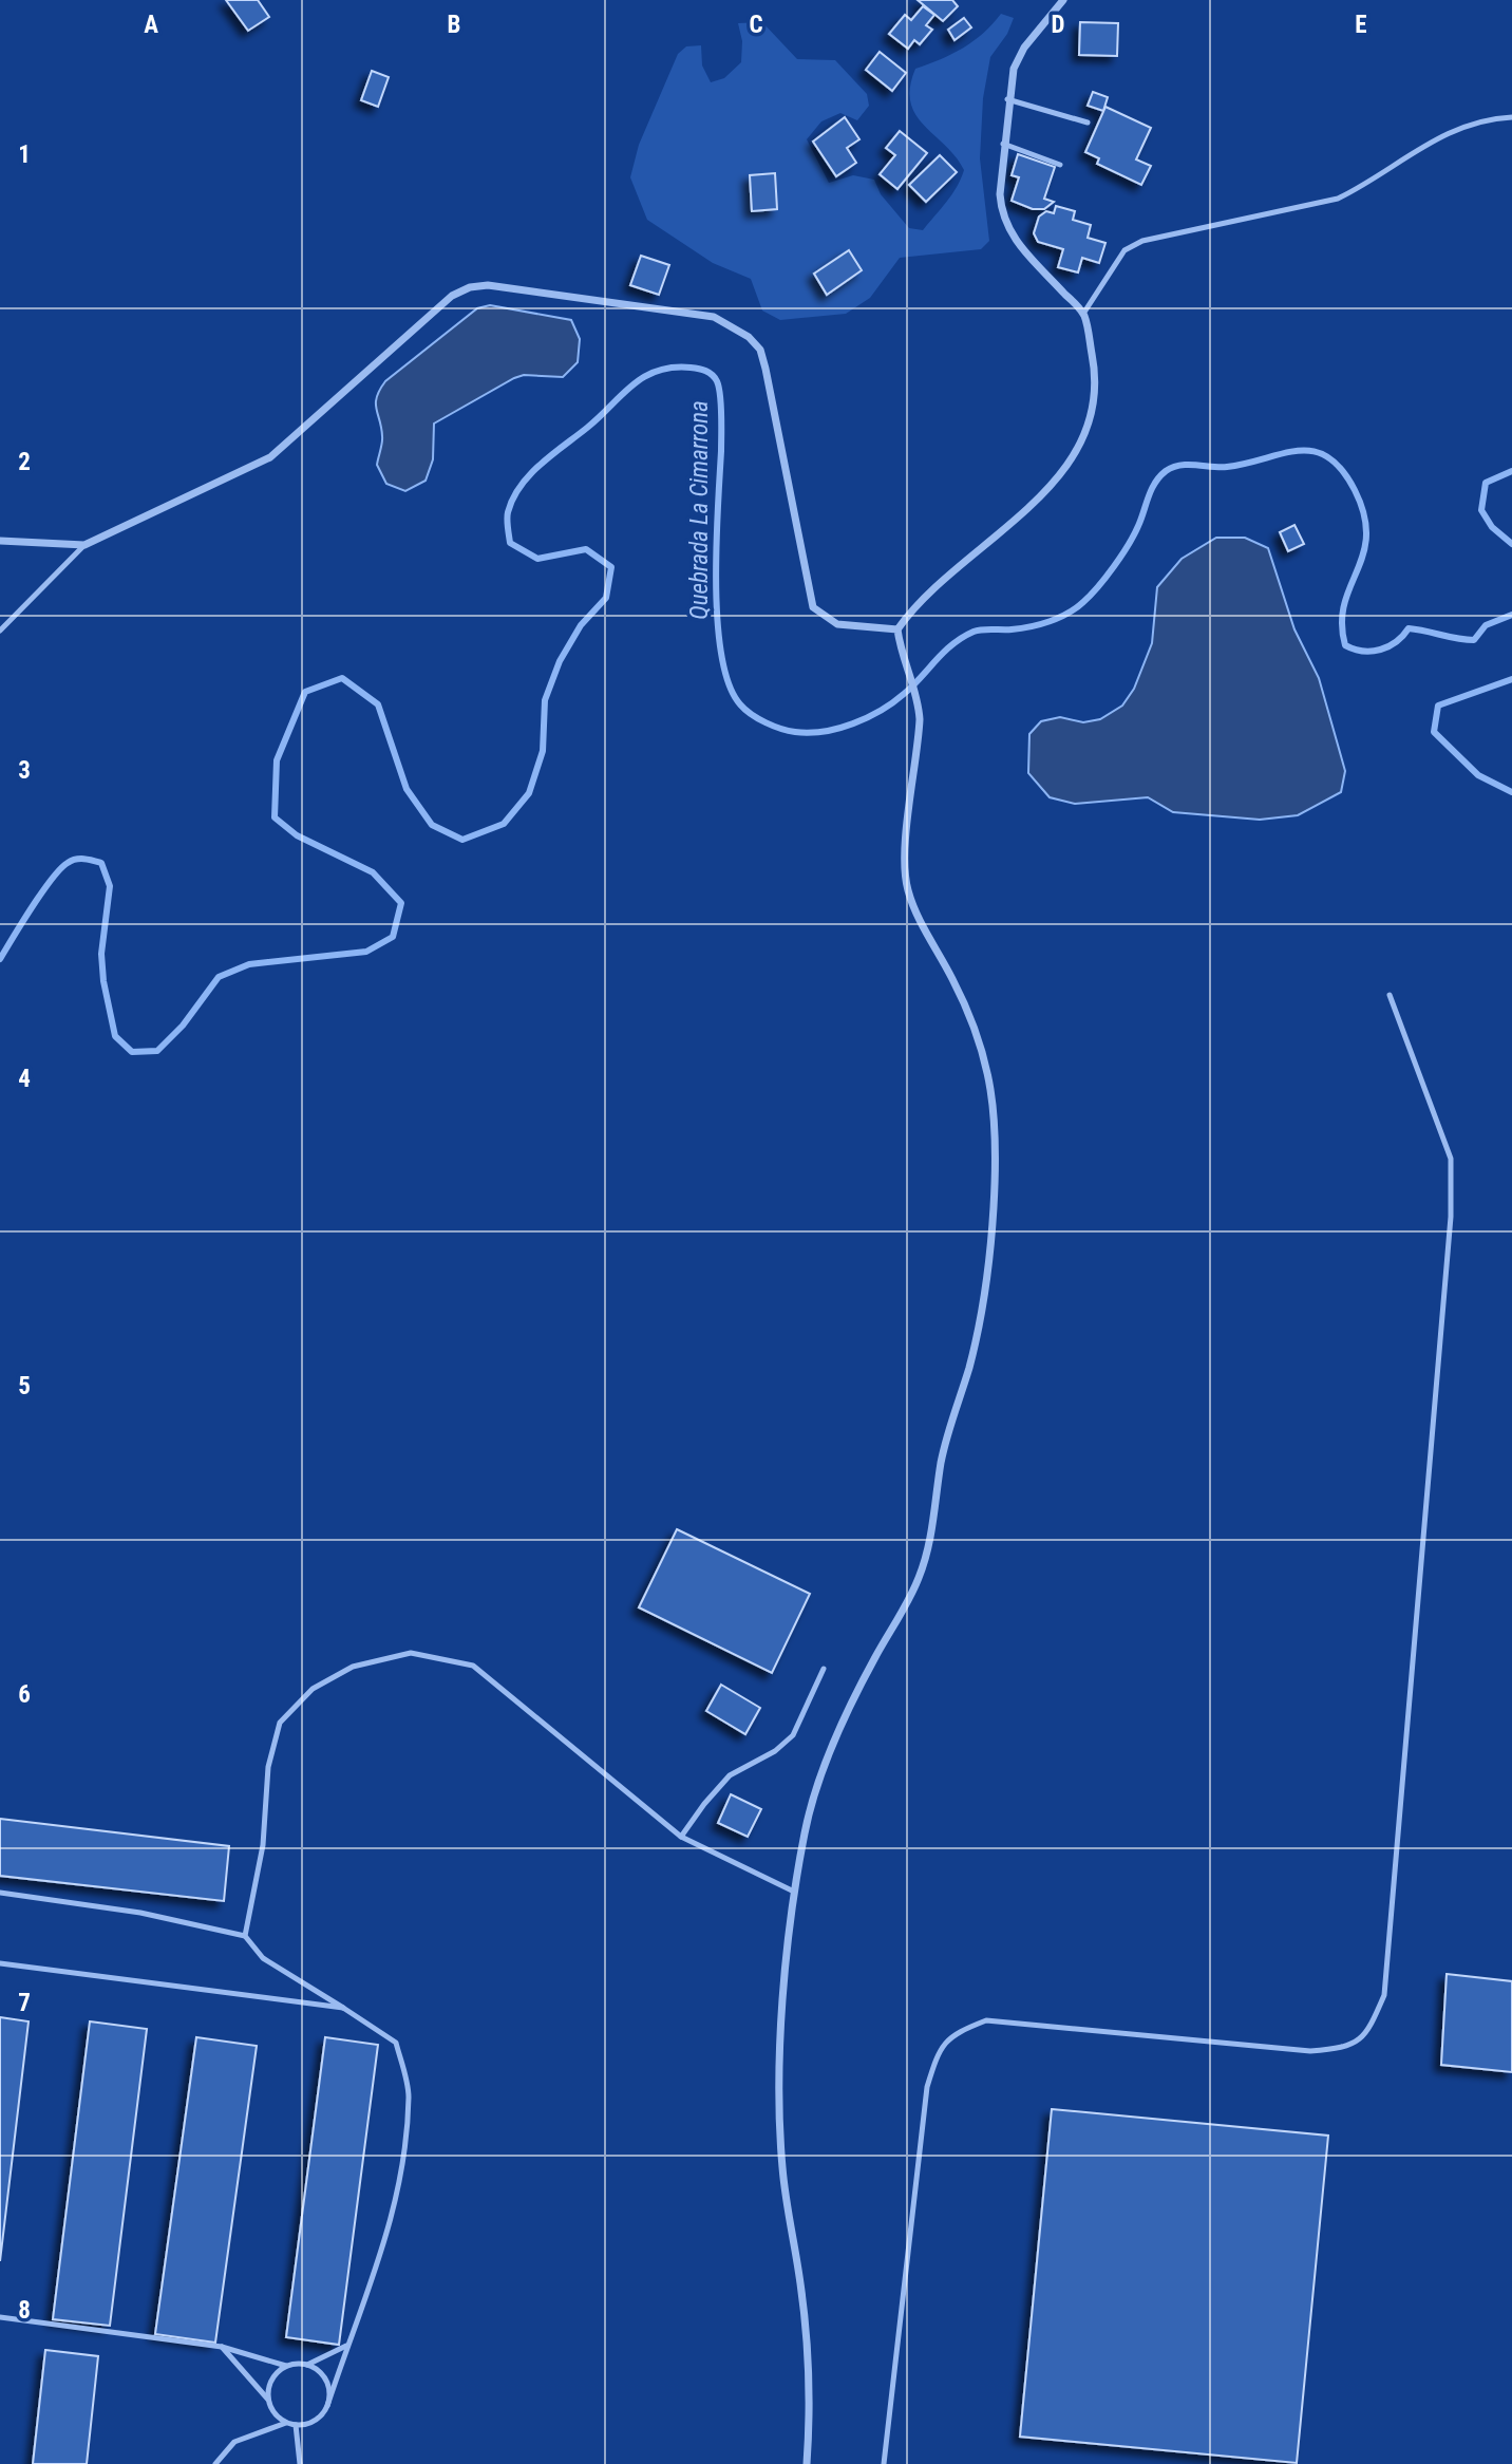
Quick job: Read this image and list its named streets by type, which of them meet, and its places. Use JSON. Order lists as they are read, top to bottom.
{
  "water": ["Quebrada La Cimarrona"],
  "grid": {
    "columns": [
      "A",
      "B",
      "C",
      "D",
      "E"
    ],
    "rows": [
      "1",
      "2",
      "3",
      "4",
      "5",
      "6",
      "7",
      "8"
    ]
  }
}
